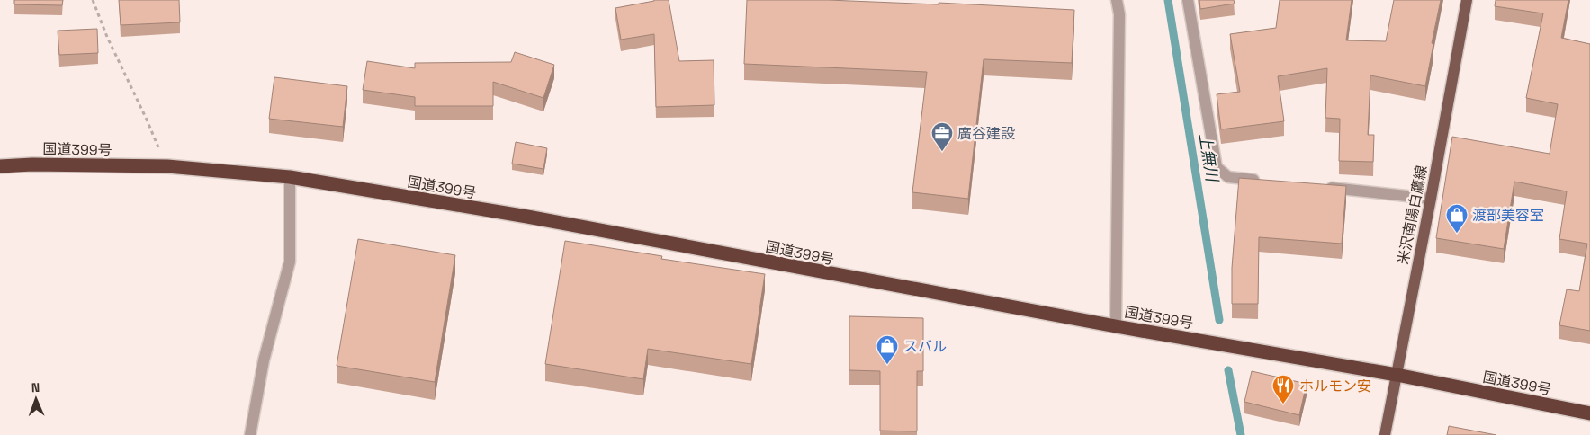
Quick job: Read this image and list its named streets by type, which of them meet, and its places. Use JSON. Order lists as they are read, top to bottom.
{
  "streets": {
    "highway": ["国道399号"],
    "main road": ["米沢南陽白鷹線"]
  },
  "crossings": [
    ["国道399号", "米沢南陽白鷹線"]
  ],
  "water": ["上無川"],
  "places": {
    "office": ["廣谷建設"],
    "shop": ["渡部美容室", "スバル"],
    "restaurant": ["ホルモン安"]
  },
  "north": "top"
}
